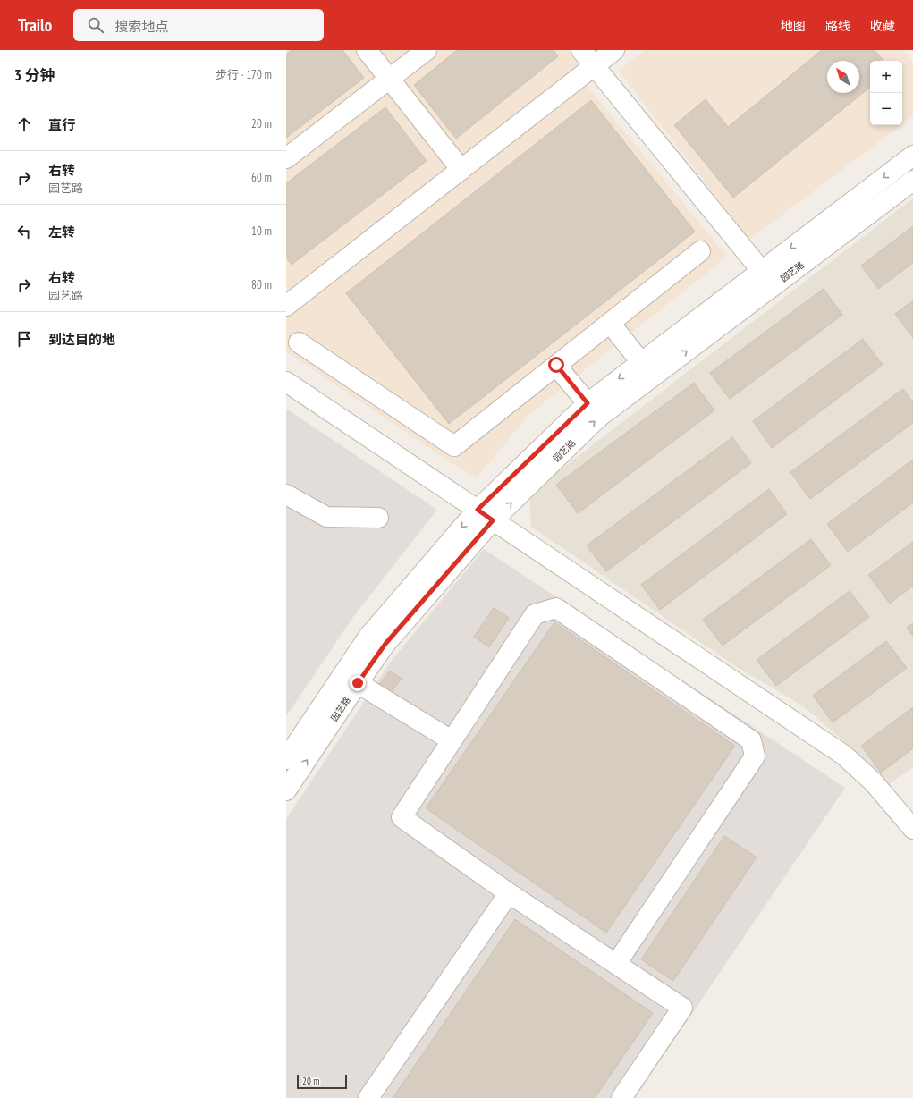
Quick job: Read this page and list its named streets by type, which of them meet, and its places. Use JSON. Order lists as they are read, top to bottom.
{
  "streets": {
    "street": ["园艺路"]
  },
  "scale_bar": "20 m",
  "north": "top left",
  "page": {
    "header": "Trailo",
    "search": "搜索地点",
    "nav": ["地图", "路线", "收藏"],
    "heading": ["3 分钟", "步行 · 170 m"],
    "map_buttons": ["+", "−"],
    "list": [
      ["直行", "20 m"],
      ["右转", "园艺路", "60 m"],
      ["左转", "10 m"],
      ["右转", "园艺路", "80 m"],
      "到达目的地"
    ],
    "scale": "20 m"
  }
}
